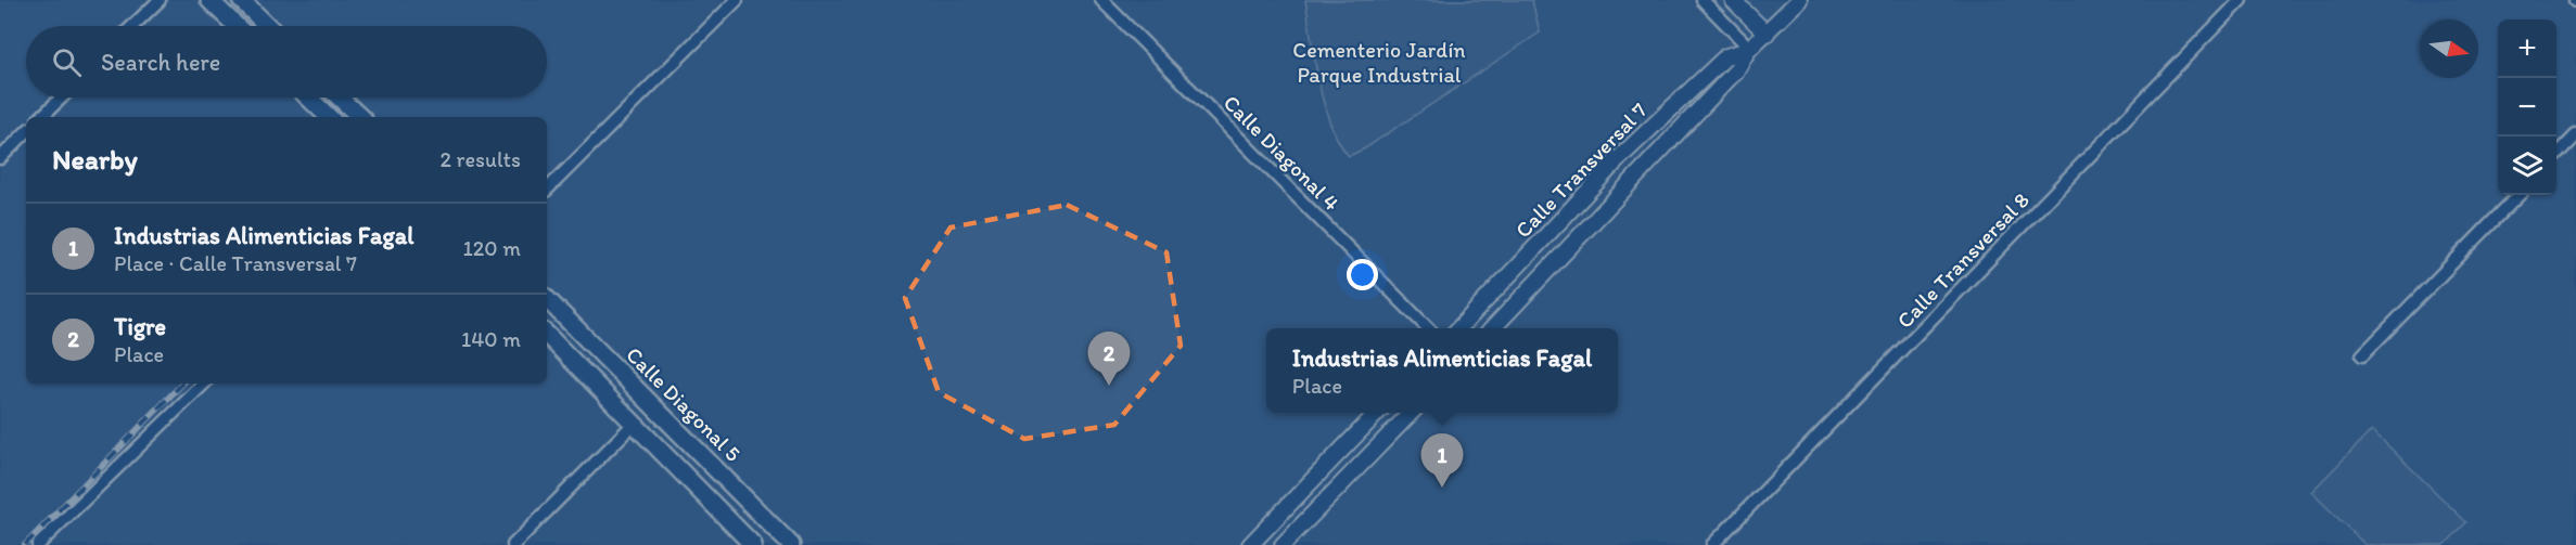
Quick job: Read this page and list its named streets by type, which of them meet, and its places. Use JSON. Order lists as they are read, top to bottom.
{
  "streets": {
    "main road": ["Calle Diagonal 5"],
    "street": ["Calle Diagonal 4", "Calle Transversal 7", "Calle Transversal 8"]
  },
  "parks": ["Cementerio Jardín Parque Industrial"],
  "north": "right",
  "page": {
    "map_buttons": ["+", "−"],
    "search": "Search here",
    "heading": ["Nearby", "2 results"],
    "list": [
      {
        "mark": "1",
        "name": "Industrias Alimenticias Fagal",
        "note": "Place · Calle Transversal 7",
        "value": "120 m"
      },
      {
        "mark": "2",
        "name": "Tigre",
        "note": "Place",
        "value": "140 m"
      }
    ],
    "popup": ["Industrias Alimenticias Fagal", "Place"],
    "pins": ["2", "1"]
  }
}
